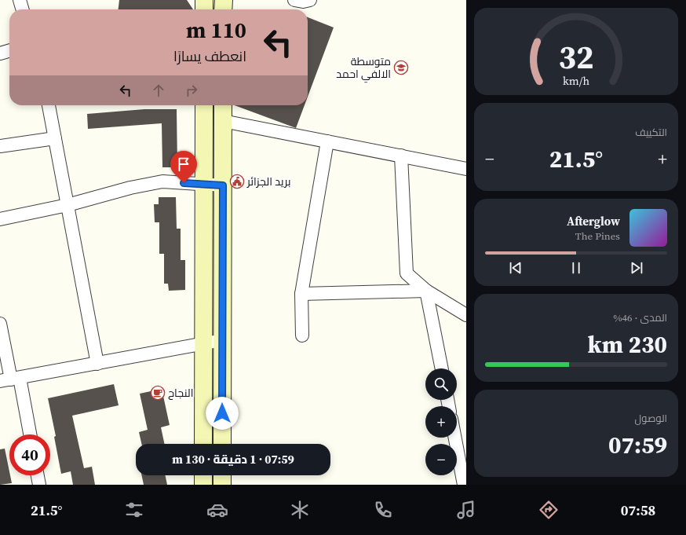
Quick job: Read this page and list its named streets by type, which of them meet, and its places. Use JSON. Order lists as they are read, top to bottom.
{
  "places": {
    "school or university": ["متوسطة الالفي احمد"],
    "public building": ["بريد الجزائر"],
    "cafe": ["النجاح"]
  },
  "page": {
    "turn": ["110 m", "انعطف يسارًا"],
    "tile": [
      "التكييف",
      ["المدى · 46%", "230 km"],
      ["الوصول", "07:59"]
    ],
    "heat": ["−", "21.5°", "+"],
    "song": ["Afterglow", "The Pines"],
    "map_buttons": ["+", "−"],
    "limit": "40",
    "trip": "07:59 · 1 دقيقة · 130 m",
    "tabs": ["07:58", "21.5°"],
    "gauge": ["32", "km/h"]
  }
}
